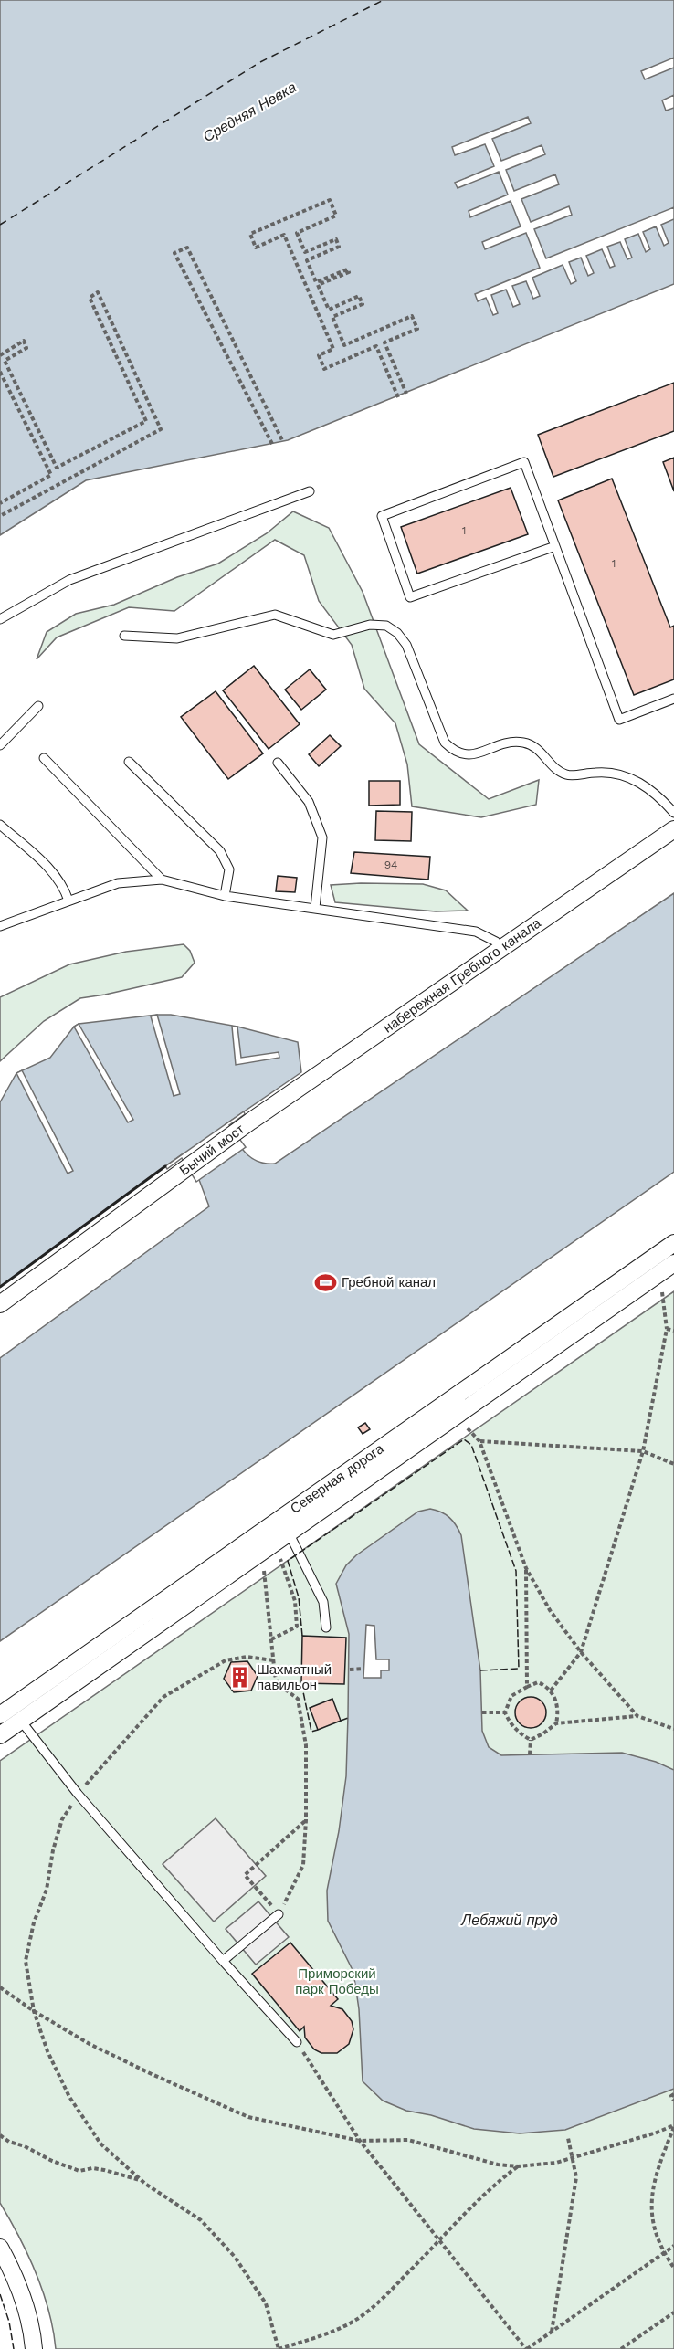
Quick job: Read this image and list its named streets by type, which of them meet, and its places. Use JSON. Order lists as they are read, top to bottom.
{
  "streets": {
    "street": ["набережная Гребного канала", "Бычий мост", "Северная дорога"]
  },
  "crossings": [
    ["набережная Гребного канала", "Бычий мост"]
  ],
  "water": ["Средняя Невка", "Лебяжий пруд"],
  "parks": ["Приморский парк Победы"],
  "places": {
    "sports": ["Гребной канал"],
    "building": ["Шахматный павильон"]
  },
  "house_numbers": ["1", "1", "94"]
}
